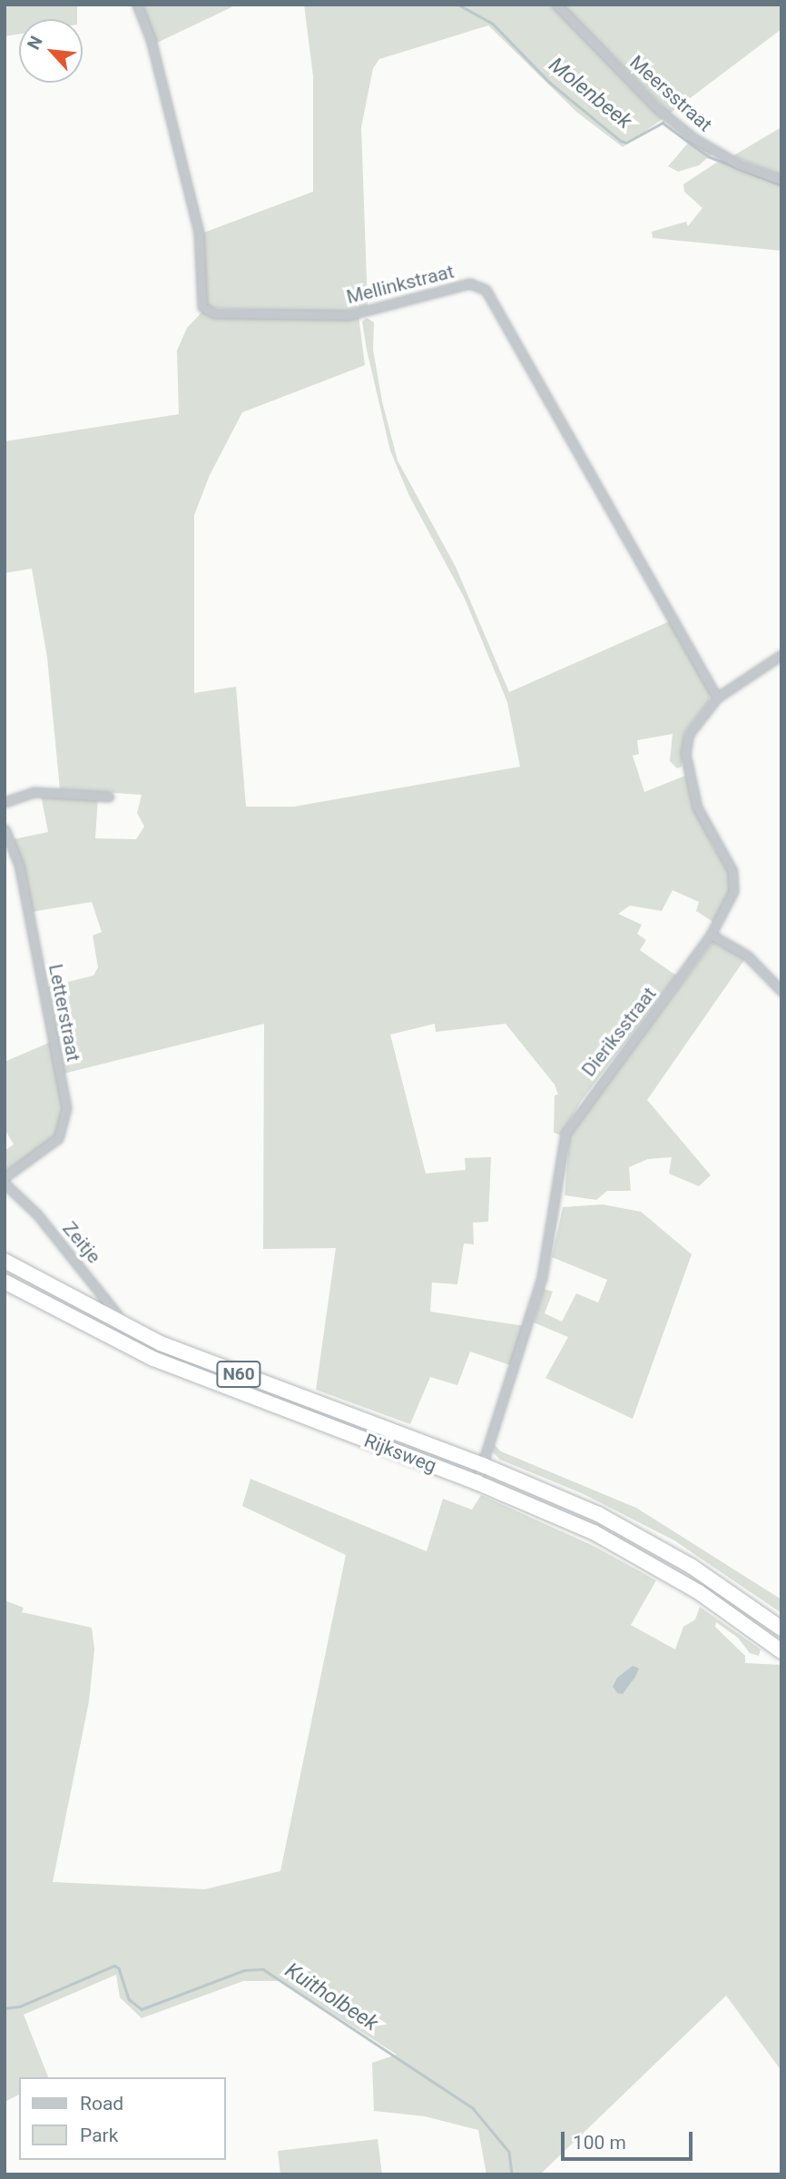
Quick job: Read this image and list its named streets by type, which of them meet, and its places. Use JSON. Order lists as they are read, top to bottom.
{
  "streets": {
    "highway": ["N60", "Rijksweg"],
    "street": [
      "Meersstraat",
      "Mellinkstraat",
      "Letterstraat",
      "Dieriksstraat",
      "Zeitje"
    ]
  },
  "crossings": [
    ["Mellinkstraat", "Dieriksstraat"],
    ["Dieriksstraat", "Rijksweg"],
    ["Zeitje", "Rijksweg"]
  ],
  "water": ["Molenbeek", "Kuitholbeek"],
  "legend": ["Road", "Park"],
  "scale_bar": "100 m",
  "north": "top left"
}
